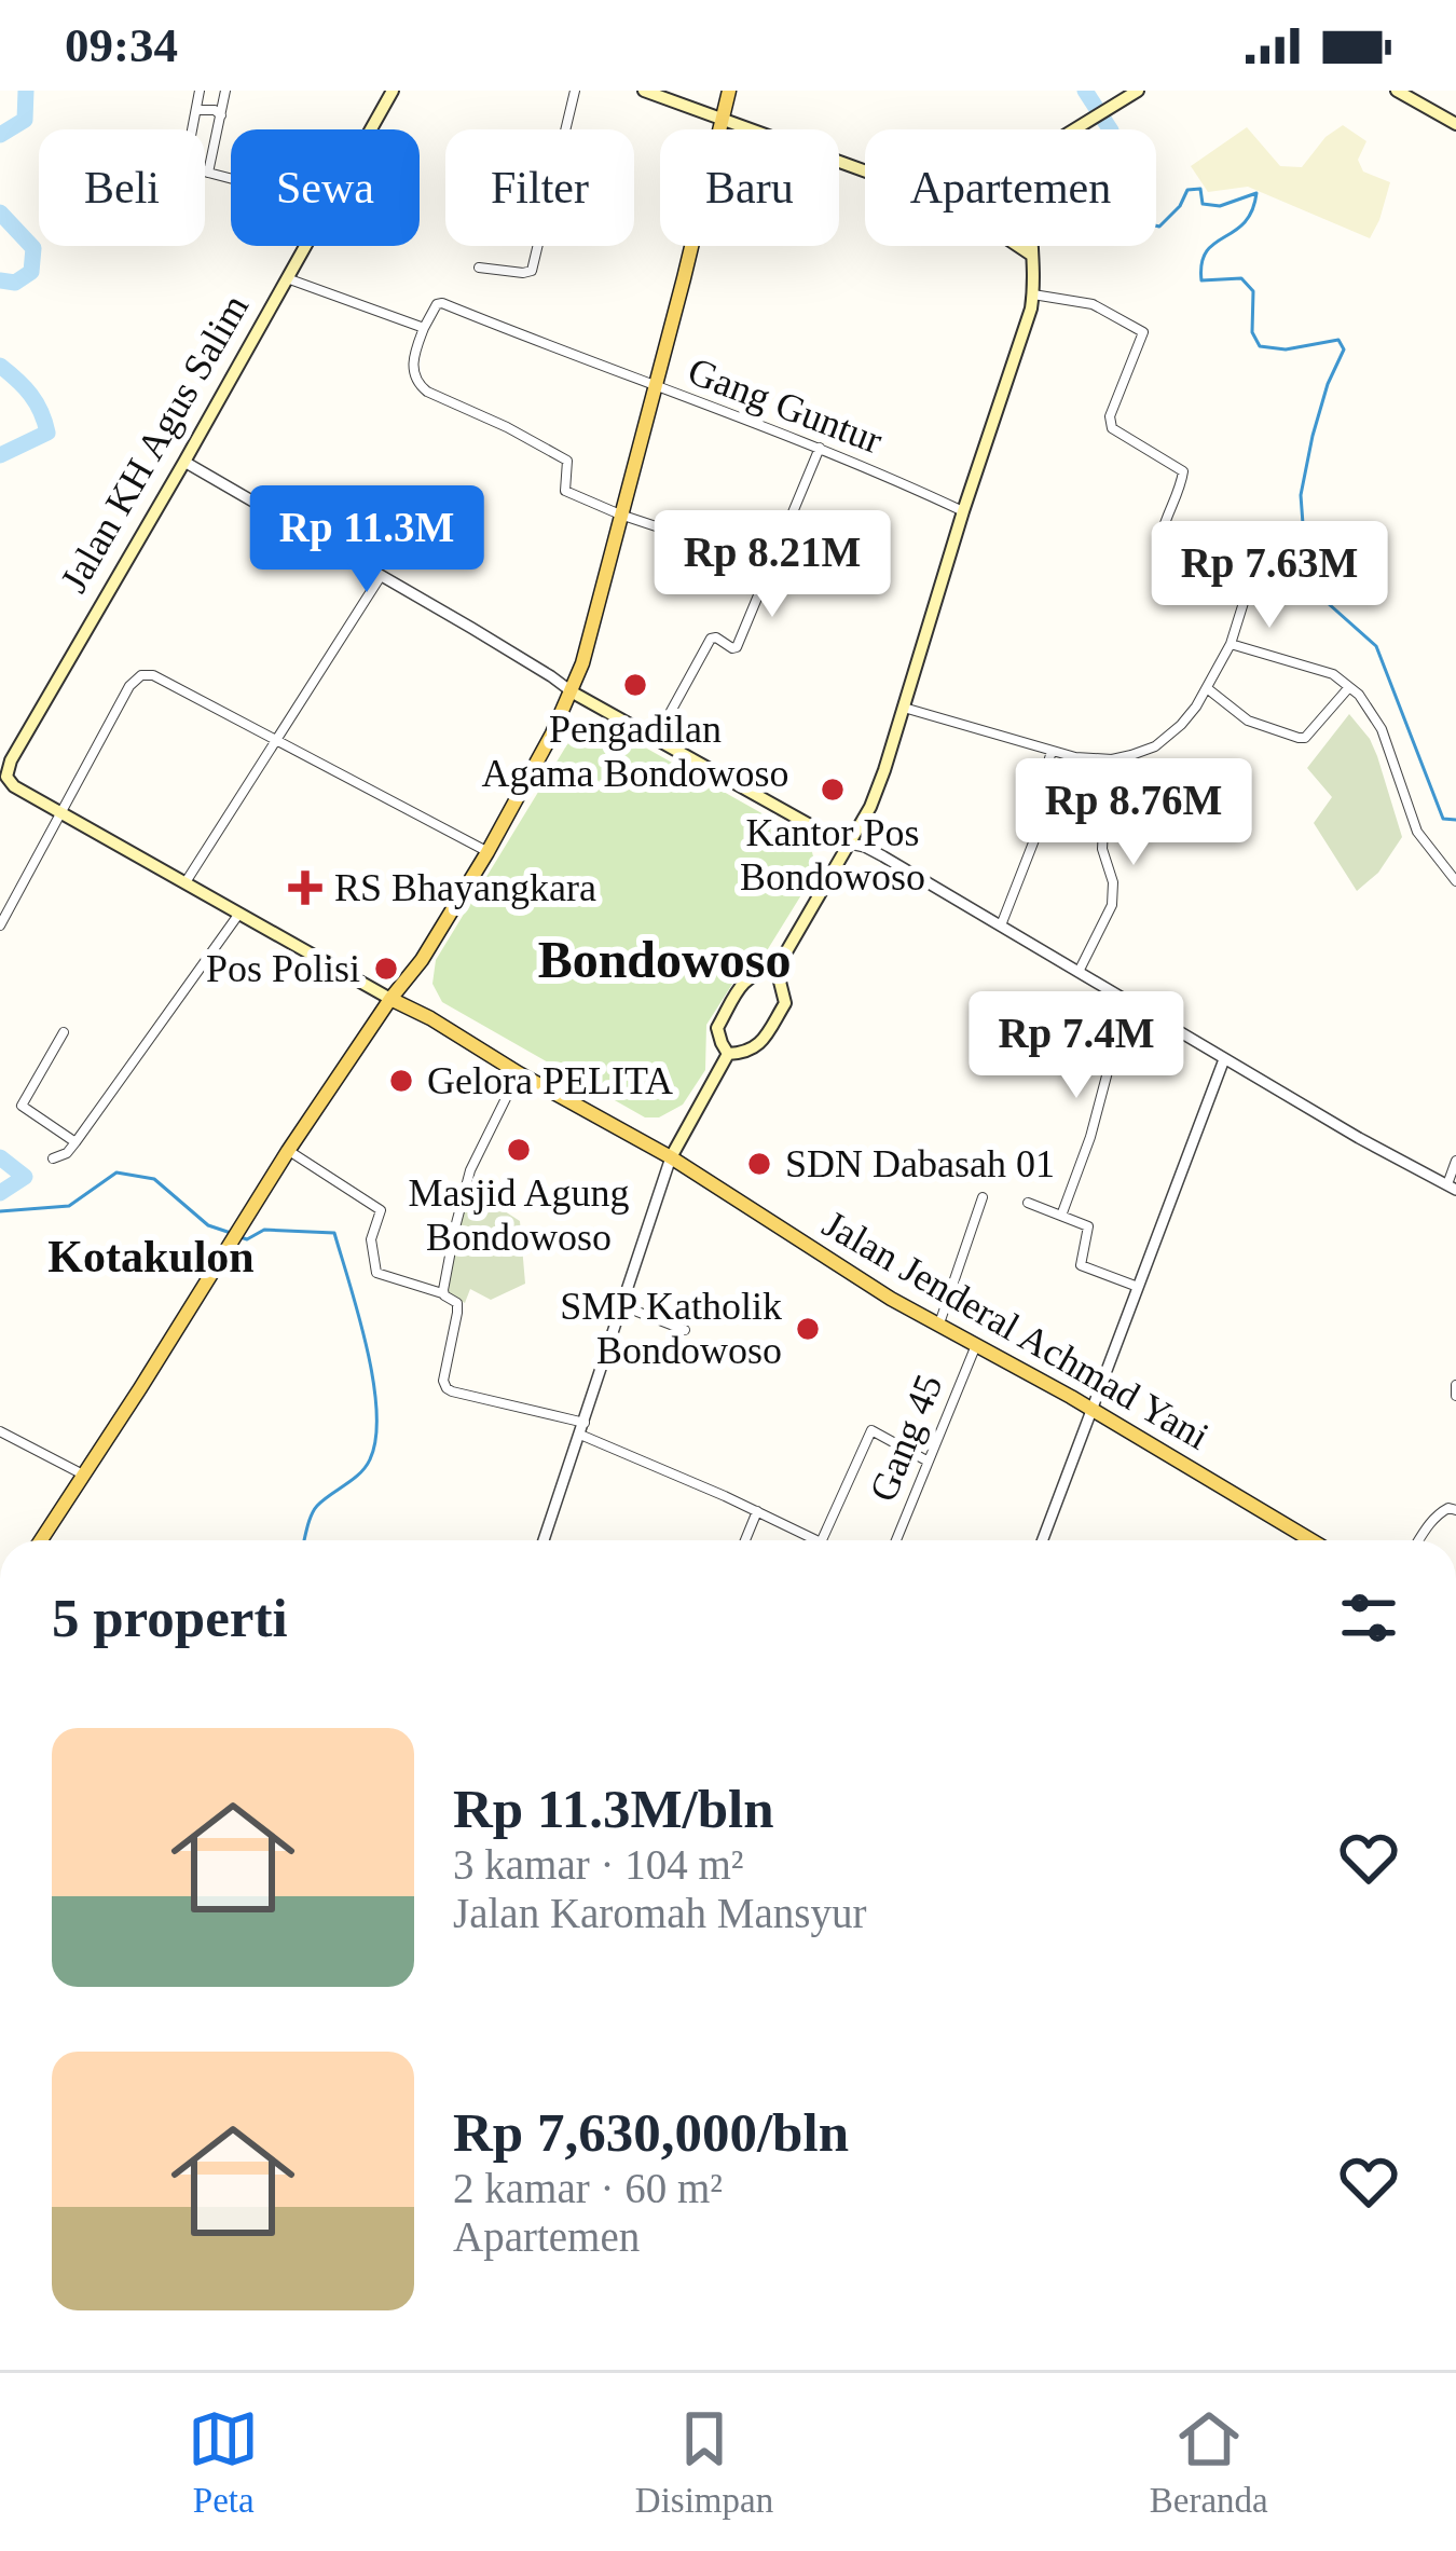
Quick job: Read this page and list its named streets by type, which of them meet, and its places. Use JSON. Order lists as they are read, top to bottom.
{
  "streets": {
    "main road": ["Jalan KH Agus Salim", "Jalan Jenderal Achmad Yani"],
    "street": ["Gang Guntur", "Gang 45"]
  },
  "crossings": [
    ["Jalan Jenderal Achmad Yani", "Gang 45"]
  ],
  "districts": ["Bondowoso", "Kotakulon"],
  "places": {
    "other": [
      "Pengadilan Agama Bondowoso",
      "Kantor Pos Bondowoso",
      "Pos Polisi",
      "Gelora PELITA",
      "Masjid Agung Bondowoso",
      "SDN Dabasah 01",
      "SMP Katholik Bondowoso"
    ],
    "health": ["RS Bhayangkara"]
  },
  "page": {
    "status": "09:34",
    "chip": [
      "Beli",
      "Sewa",
      "Filter",
      "Baru",
      "Apartemen"
    ],
    "price": [
      "Rp 11.3M",
      "Rp 8.21M",
      "Rp 7.63M",
      "Rp 8.76M",
      "Rp 7.4M"
    ],
    "heading": "5 properti",
    "list": [
      {
        "name": "Rp 11.3M/bln",
        "note": "3 kamar · 104 m² · Jalan Karomah Mansyur"
      },
      {
        "name": "Rp 7,630,000/bln",
        "note": "2 kamar · 60 m² · Apartemen"
      }
    ],
    "tabs": ["Peta", "Disimpan", "Beranda"]
  }
}
